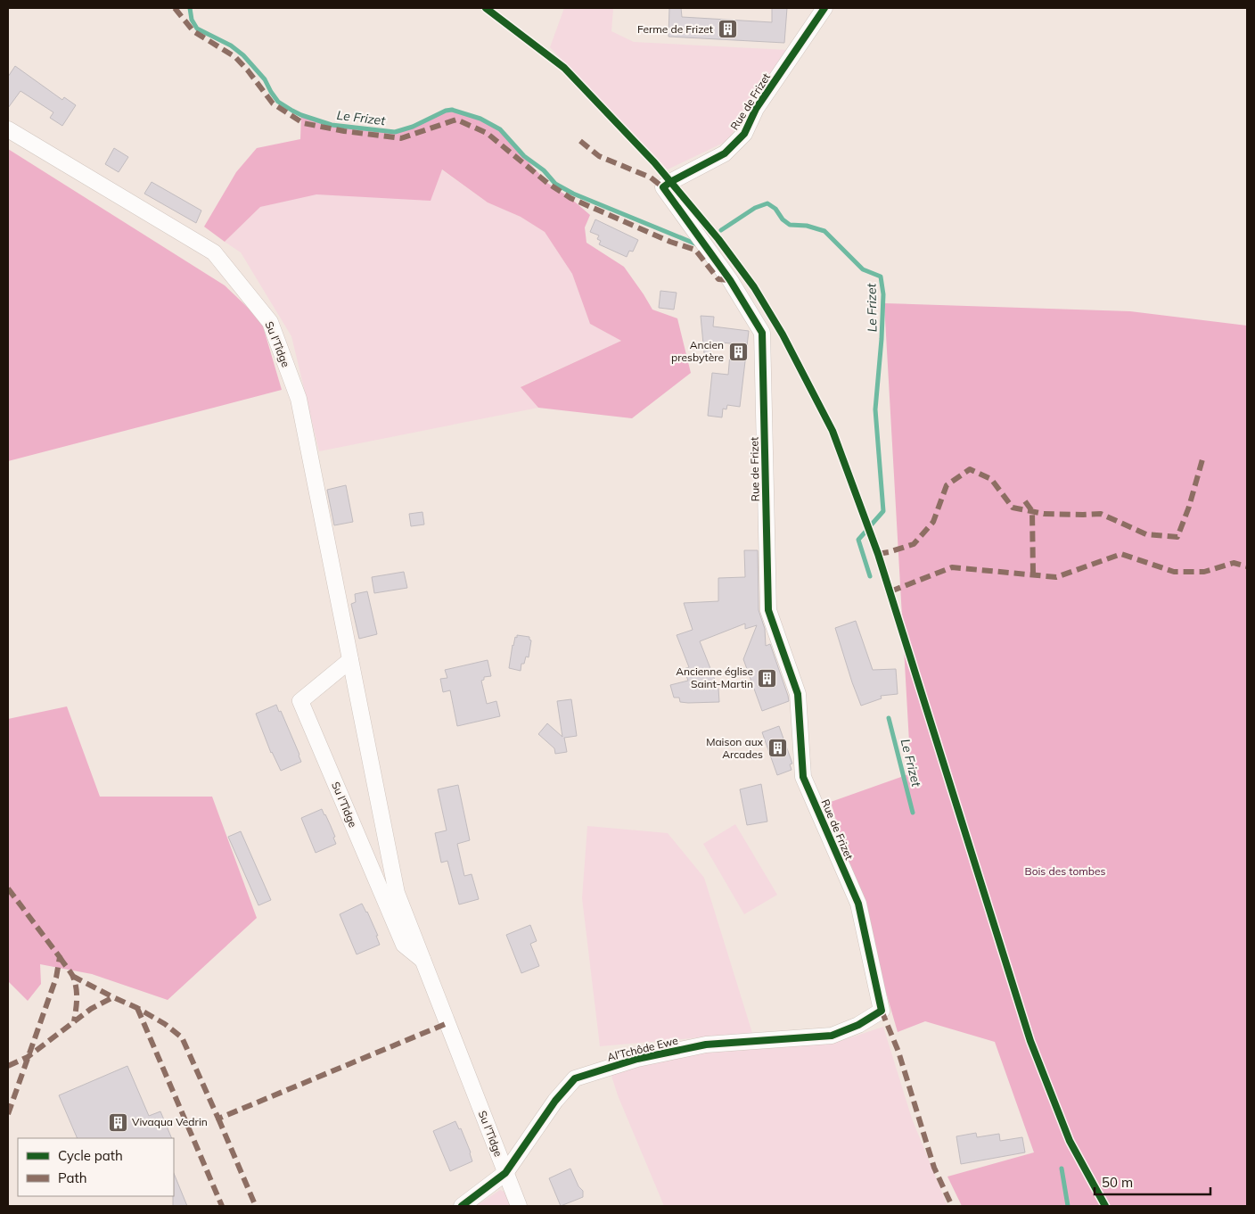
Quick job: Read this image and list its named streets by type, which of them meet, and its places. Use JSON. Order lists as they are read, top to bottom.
{
  "streets": {
    "street": ["Rue de Frizet", "Su l'Tîdge", "Al'Tchôde Ewe"]
  },
  "crossings": [
    ["Rue de Frizet", "Al'Tchôde Ewe"],
    ["Su l'Tîdge", "Al'Tchôde Ewe"]
  ],
  "water": ["Le Frizet"],
  "parks": ["Bois des tombes"],
  "places": {
    "building": [
      "Ferme de Frizet",
      "Ancien presbytère",
      "Ancienne église Saint-Martin",
      "Maison aux Arcades",
      "Vivaqua Vedrin"
    ]
  },
  "legend": ["Cycle path", "Path"],
  "scale_bar": "50 m"
}
